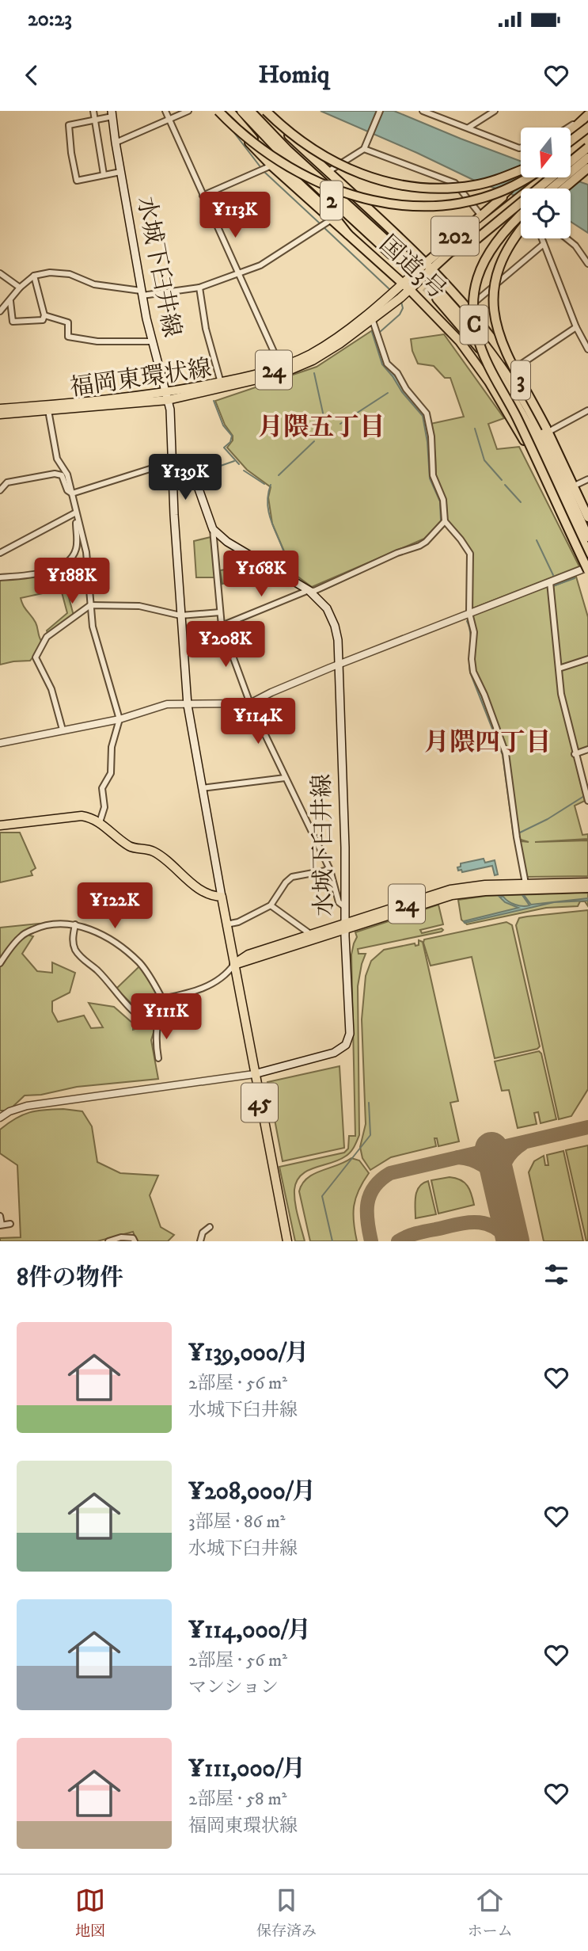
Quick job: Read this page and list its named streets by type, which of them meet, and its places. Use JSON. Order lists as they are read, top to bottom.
{
  "streets": {
    "highway": [
      "2",
      "202",
      "国道3号",
      "C",
      "3"
    ],
    "main road": [
      "水城下臼井線",
      "24",
      "福岡東環状線",
      "45"
    ]
  },
  "crossings": [
    ["202", "国道3号"],
    ["202", "福岡東環状線"],
    ["水城下臼井線", "24"],
    ["水城下臼井線", "福岡東環状線"],
    ["水城下臼井線", "45"],
    ["国道3号", "C"],
    ["国道3号", "福岡東環状線"],
    ["24", "45"]
  ],
  "districts": ["月隈五丁目", "月隈四丁目"],
  "north": "bottom",
  "page": {
    "status": "20:23",
    "header": "Homiq",
    "price": [
      "¥113K",
      "¥139K",
      "¥168K",
      "¥188K",
      "¥208K",
      "¥114K",
      "¥122K",
      "¥111K"
    ],
    "heading": "8件の物件",
    "list": [
      {
        "name": "¥139,000/月",
        "note": "2部屋 · 56 m² · 水城下臼井線"
      },
      {
        "name": "¥208,000/月",
        "note": "3部屋 · 86 m² · 水城下臼井線"
      },
      {
        "name": "¥114,000/月",
        "note": "2部屋 · 56 m² · マンション"
      },
      {
        "name": "¥111,000/月",
        "note": "2部屋 · 58 m² · 福岡東環状線"
      }
    ],
    "tabs": ["地図", "保存済み", "ホーム"]
  }
}
